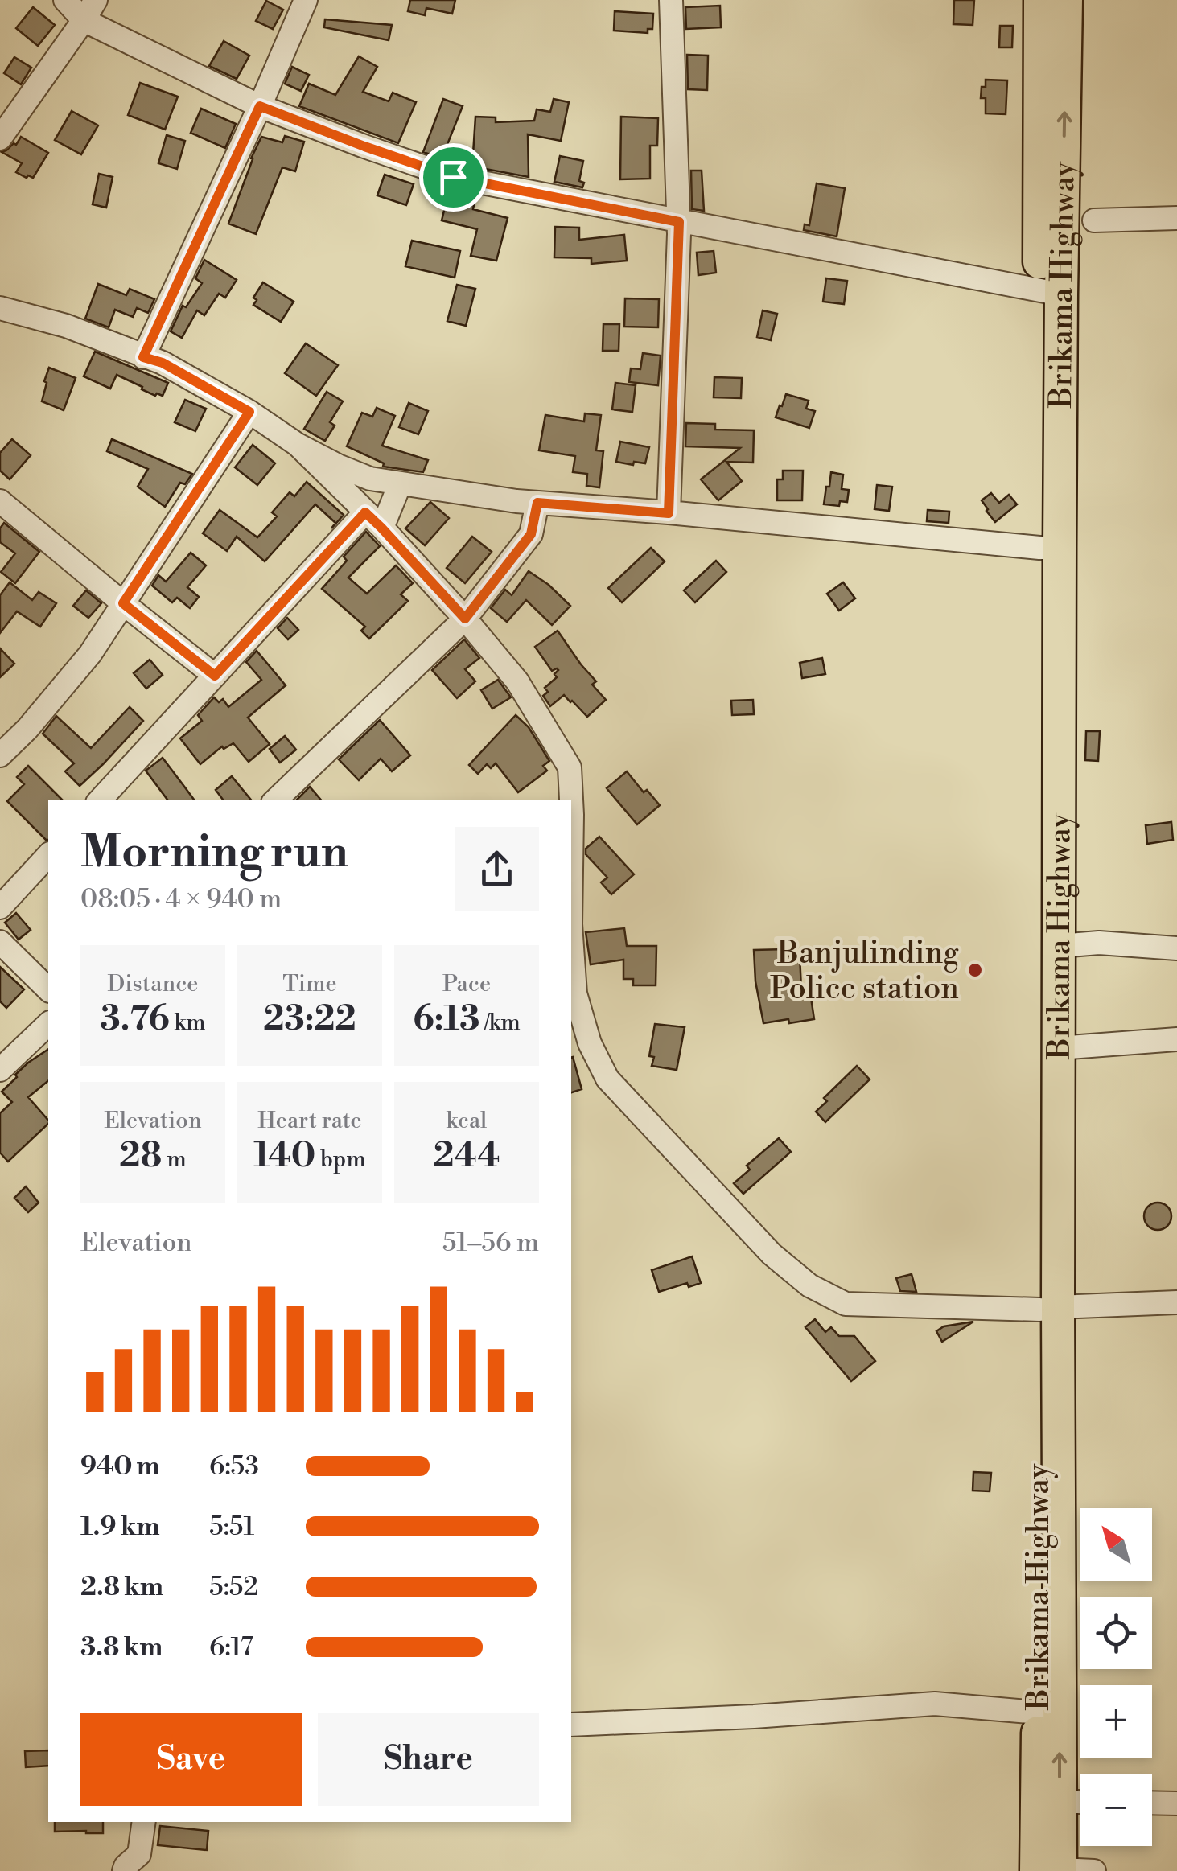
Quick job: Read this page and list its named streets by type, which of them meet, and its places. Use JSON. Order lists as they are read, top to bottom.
{
  "streets": {
    "highway": ["Brikama Highway"]
  },
  "places": ["Banjulinding Police station"],
  "north": "top left",
  "page": {
    "heading": ["Morning run", "08:05 · 4 × 940 m"],
    "stats": [
      ["Distance", "3.76 km"],
      ["Time", "23:22"],
      ["Pace", "6:13 /km"],
      ["Elevation", "28 m"],
      ["Heart rate", "140 bpm"],
      ["kcal", "244"]
    ],
    "chart": ["Elevation", "51–56 m"],
    "list": [
      {
        "name": "940 m",
        "note": "6:53"
      },
      {
        "name": "1.9 km",
        "note": "5:51"
      },
      {
        "name": "2.8 km",
        "note": "5:52"
      },
      {
        "name": "3.8 km",
        "note": "6:17"
      }
    ],
    "map_buttons": ["+", "−"],
    "buttons": ["Save", "Share"]
  }
}
